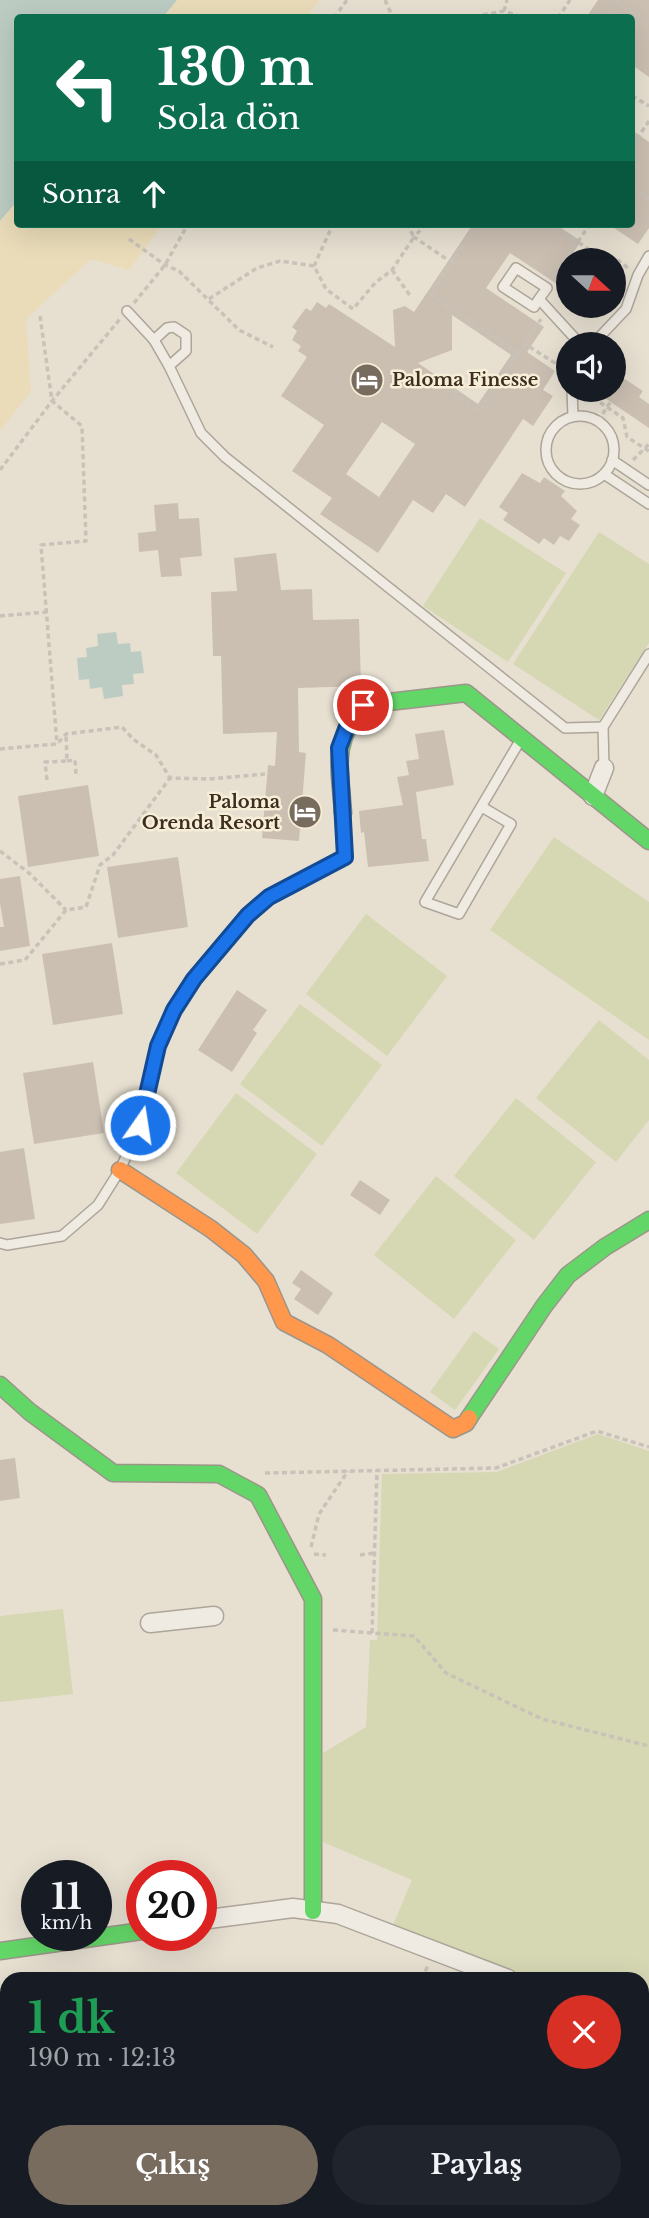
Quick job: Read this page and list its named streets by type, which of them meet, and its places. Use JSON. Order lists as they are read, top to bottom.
{
  "places": {
    "hotel": ["Paloma Finesse", "Paloma Orenda Resort"]
  },
  "north": "right",
  "page": {
    "turn": ["130 m", "Sola dön"],
    "then": "Sonra",
    "speed": "11 km/h",
    "limit": "20",
    "heading": ["1 dk", "190 m · 12:13"],
    "buttons": ["Çıkış", "Paylaş"]
  }
}
